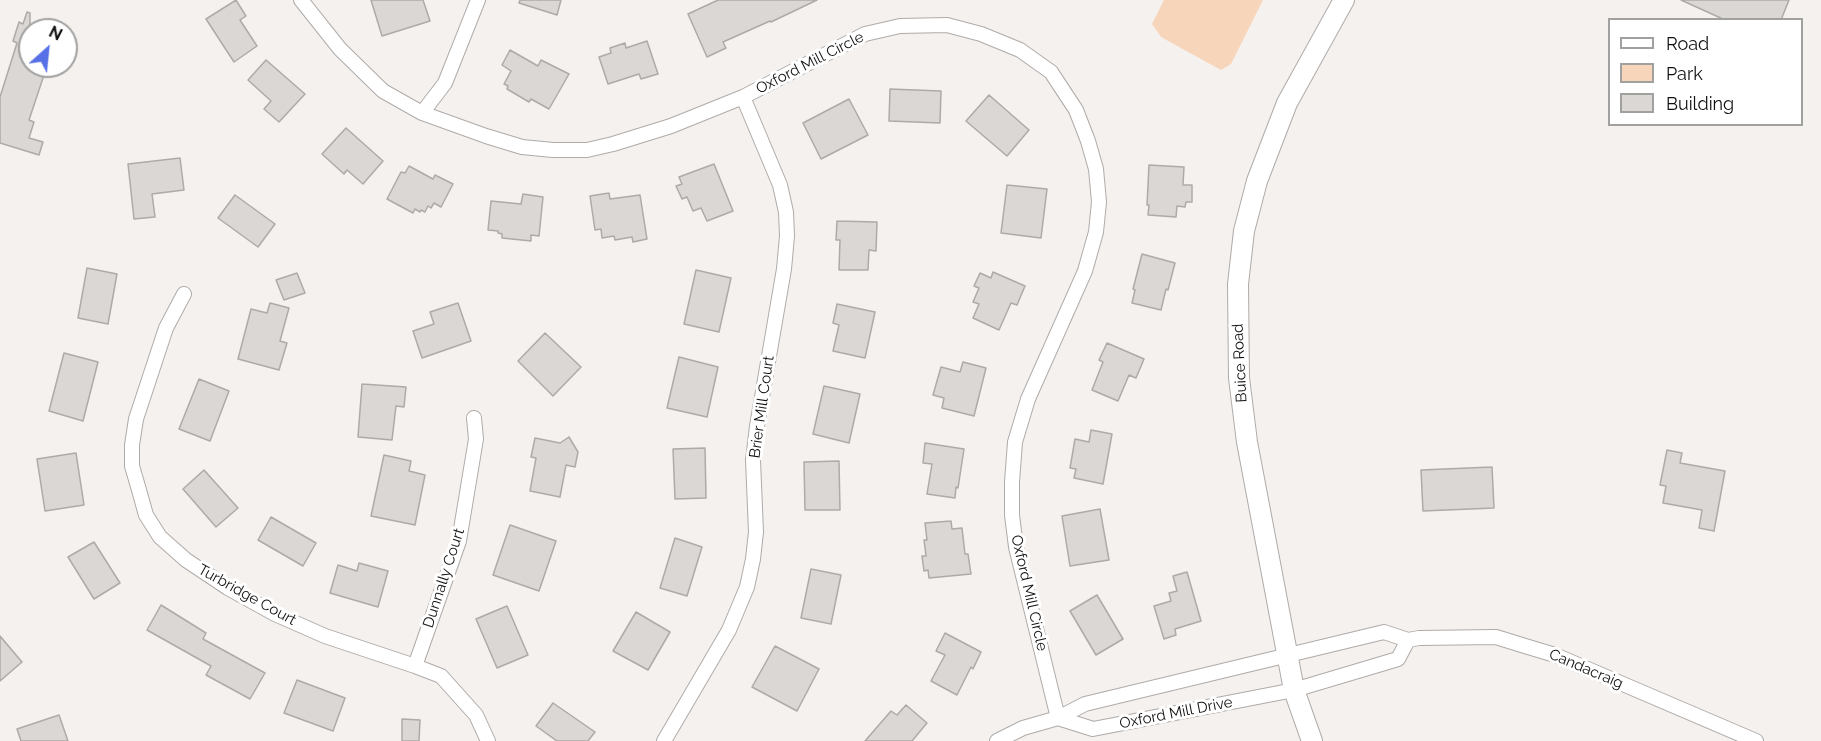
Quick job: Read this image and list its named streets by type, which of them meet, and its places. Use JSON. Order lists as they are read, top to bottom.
{
  "streets": {
    "street": [
      "Oxford Mill Circle",
      "Buice Road",
      "Brier Mill Court",
      "Dunnally Court",
      "Turbridge Court",
      "Candacraig",
      "Oxford Mill Drive"
    ]
  },
  "crossings": [
    ["Oxford Mill Circle", "Brier Mill Court"],
    ["Oxford Mill Circle", "Oxford Mill Drive"],
    ["Buice Road", "Candacraig"],
    ["Buice Road", "Oxford Mill Drive"],
    ["Dunnally Court", "Turbridge Court"],
    ["Candacraig", "Oxford Mill Drive"]
  ],
  "legend": ["Road", "Park", "Building"],
  "north": "top right"
}
